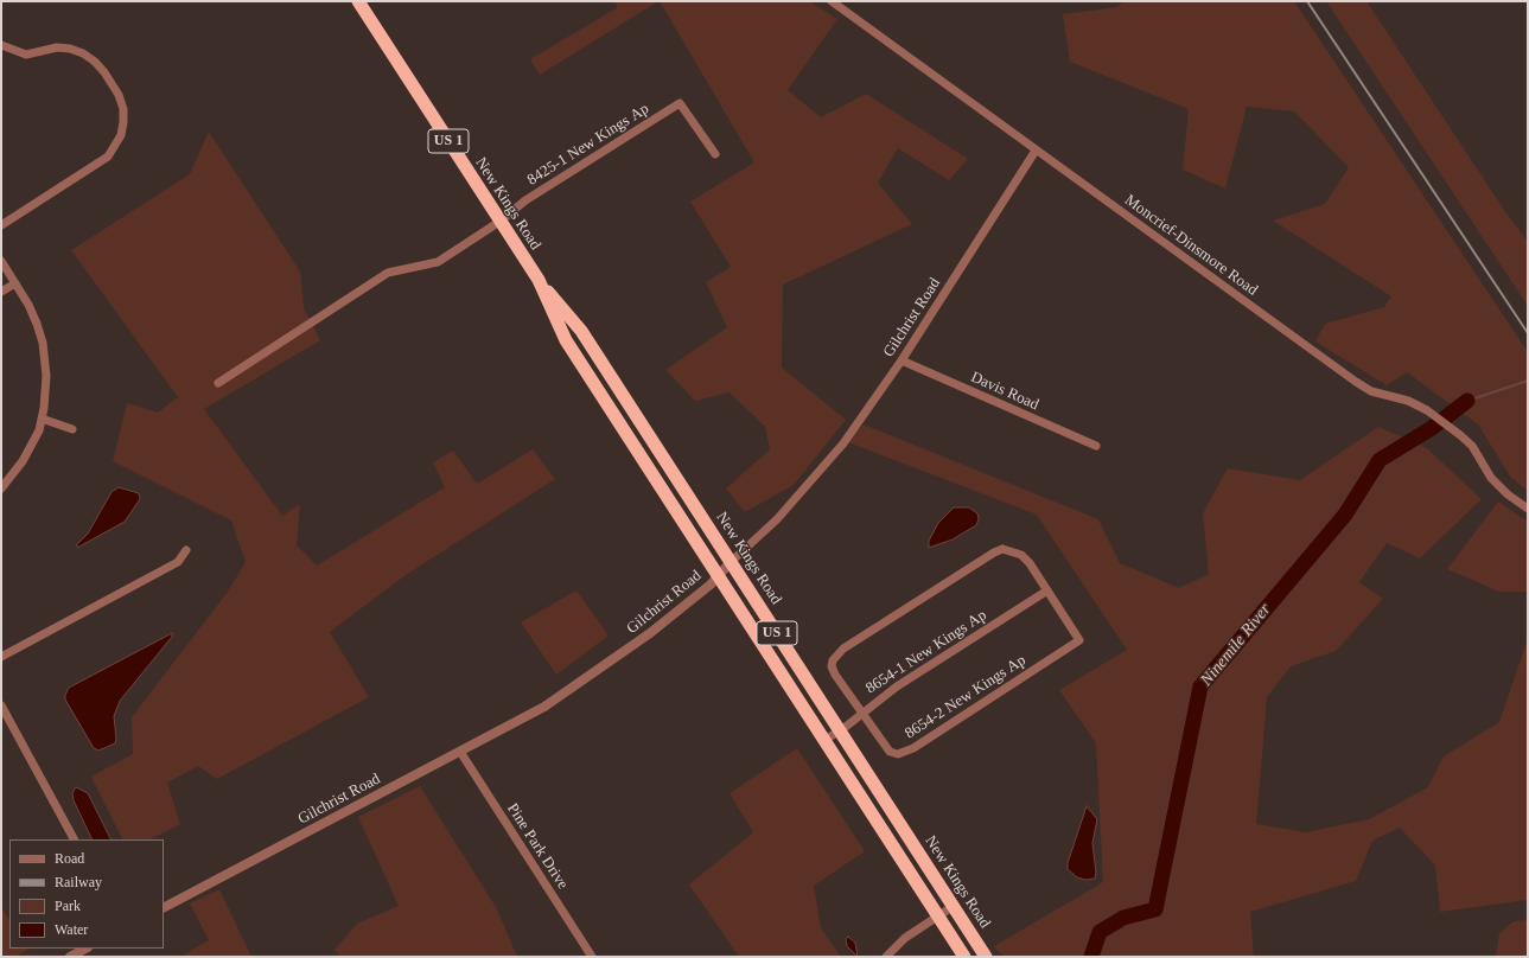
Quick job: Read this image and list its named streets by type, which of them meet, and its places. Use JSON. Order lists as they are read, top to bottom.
{
  "streets": {
    "highway": ["US 1", "New Kings Road"],
    "street": [
      "8425-1 New Kings Ap",
      "Moncrief-Dinsmore Road",
      "Gilchrist Road",
      "Davis Road",
      "8654-1 New Kings Ap",
      "8654-2 New Kings Ap",
      "Pine Park Drive"
    ]
  },
  "crossings": [
    ["8425-1 New Kings Ap", "New Kings Road"],
    ["New Kings Road", "Gilchrist Road"],
    ["New Kings Road", "8654-1 New Kings Ap"],
    ["Moncrief-Dinsmore Road", "Gilchrist Road"],
    ["Gilchrist Road", "Davis Road"],
    ["Gilchrist Road", "Pine Park Drive"],
    ["8654-1 New Kings Ap", "8654-2 New Kings Ap"]
  ],
  "water": ["Ninemile River"],
  "legend": [
    "Road",
    "Railway",
    "Park",
    "Water"
  ]
}
